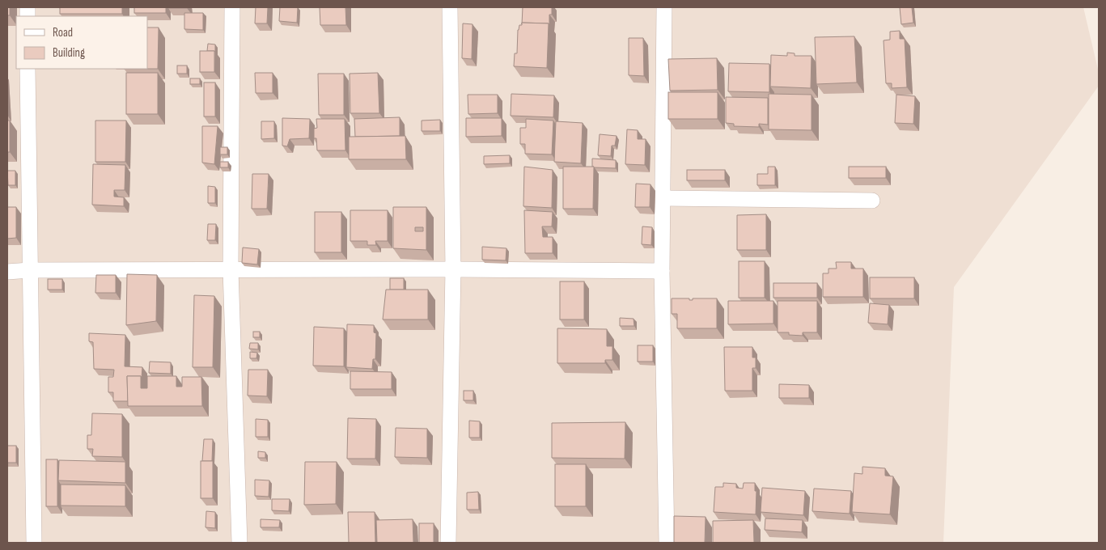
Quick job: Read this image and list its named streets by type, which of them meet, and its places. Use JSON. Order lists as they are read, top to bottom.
{
  "legend": ["Road", "Building"]
}
